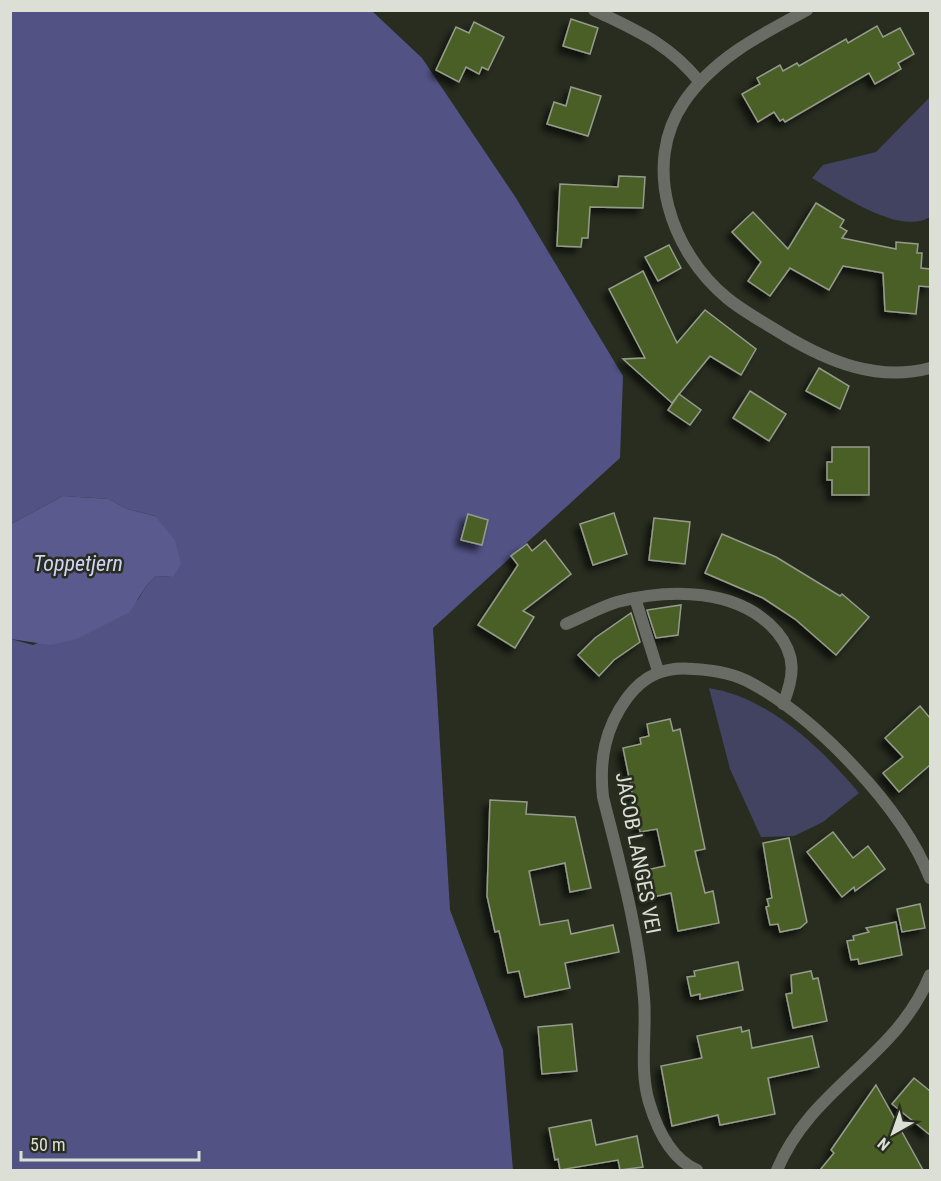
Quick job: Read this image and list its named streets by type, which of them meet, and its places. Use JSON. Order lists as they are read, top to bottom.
{
  "streets": {
    "street": ["JACOB LANGES VEI"]
  },
  "water": ["Toppetjern"],
  "scale_bar": "50 m",
  "north": "bottom left"
}
